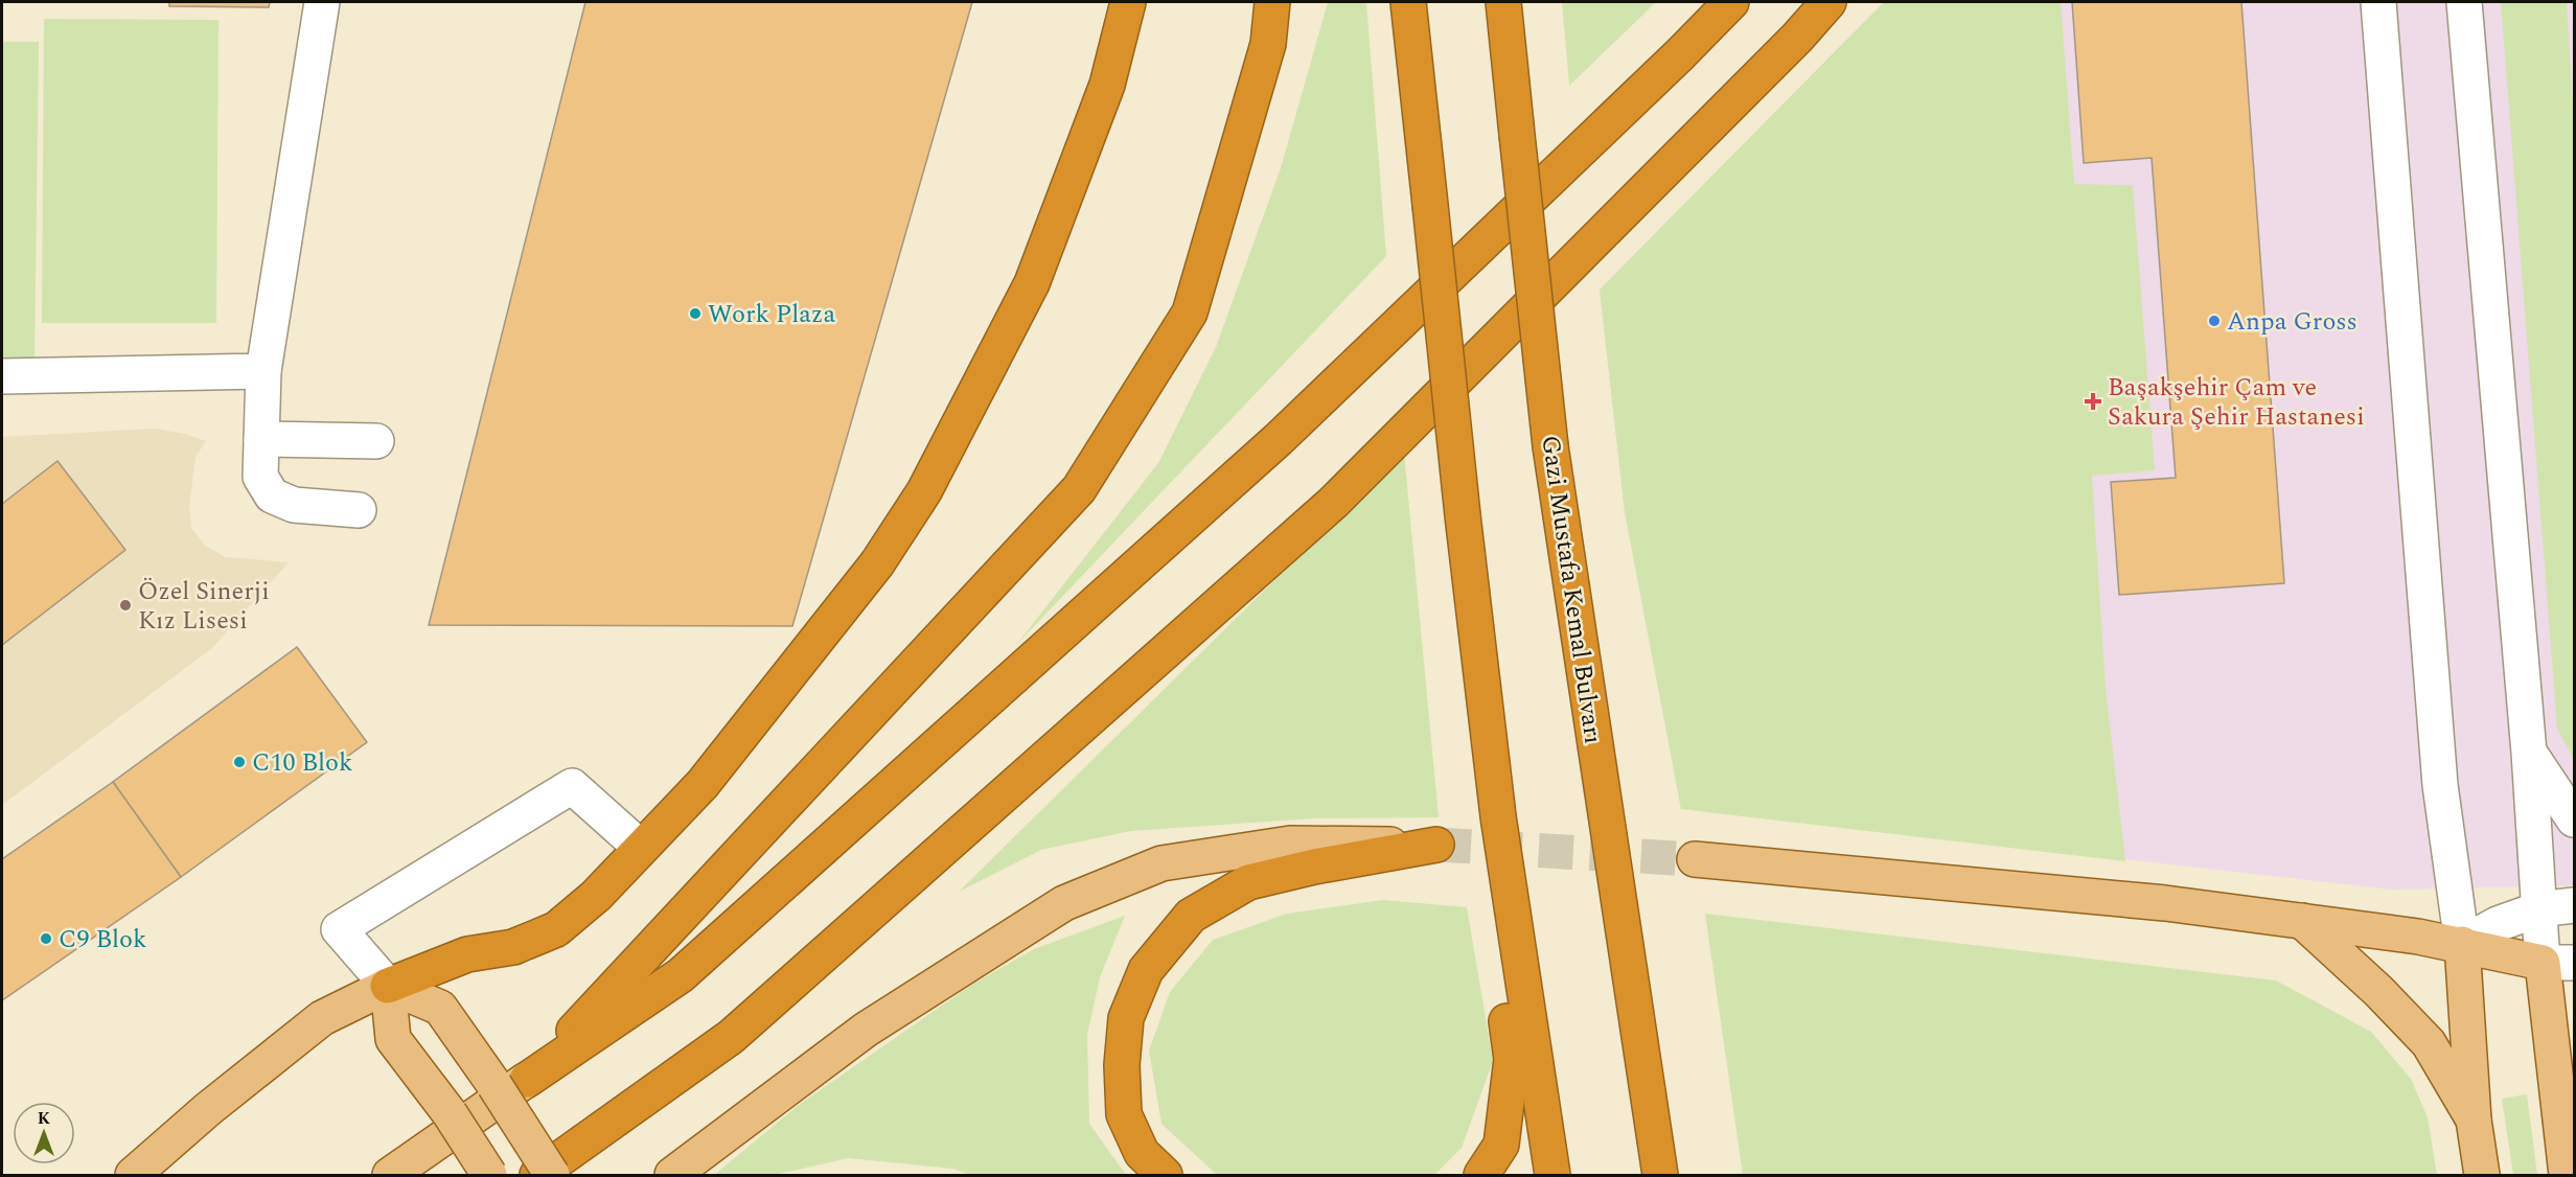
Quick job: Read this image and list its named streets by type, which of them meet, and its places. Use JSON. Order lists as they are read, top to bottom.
{
  "streets": {
    "highway": ["Gazi Mustafa Kemal Bulvarı"]
  },
  "places": {
    "other": [
      "Work Plaza",
      "Anpa Gross",
      "Özel Sinerji Kız Lisesi",
      "C10 Blok",
      "C9 Blok"
    ],
    "health": ["Başakşehir Çam ve Sakura Şehir Hastanesi"]
  },
  "north": "top"
}
